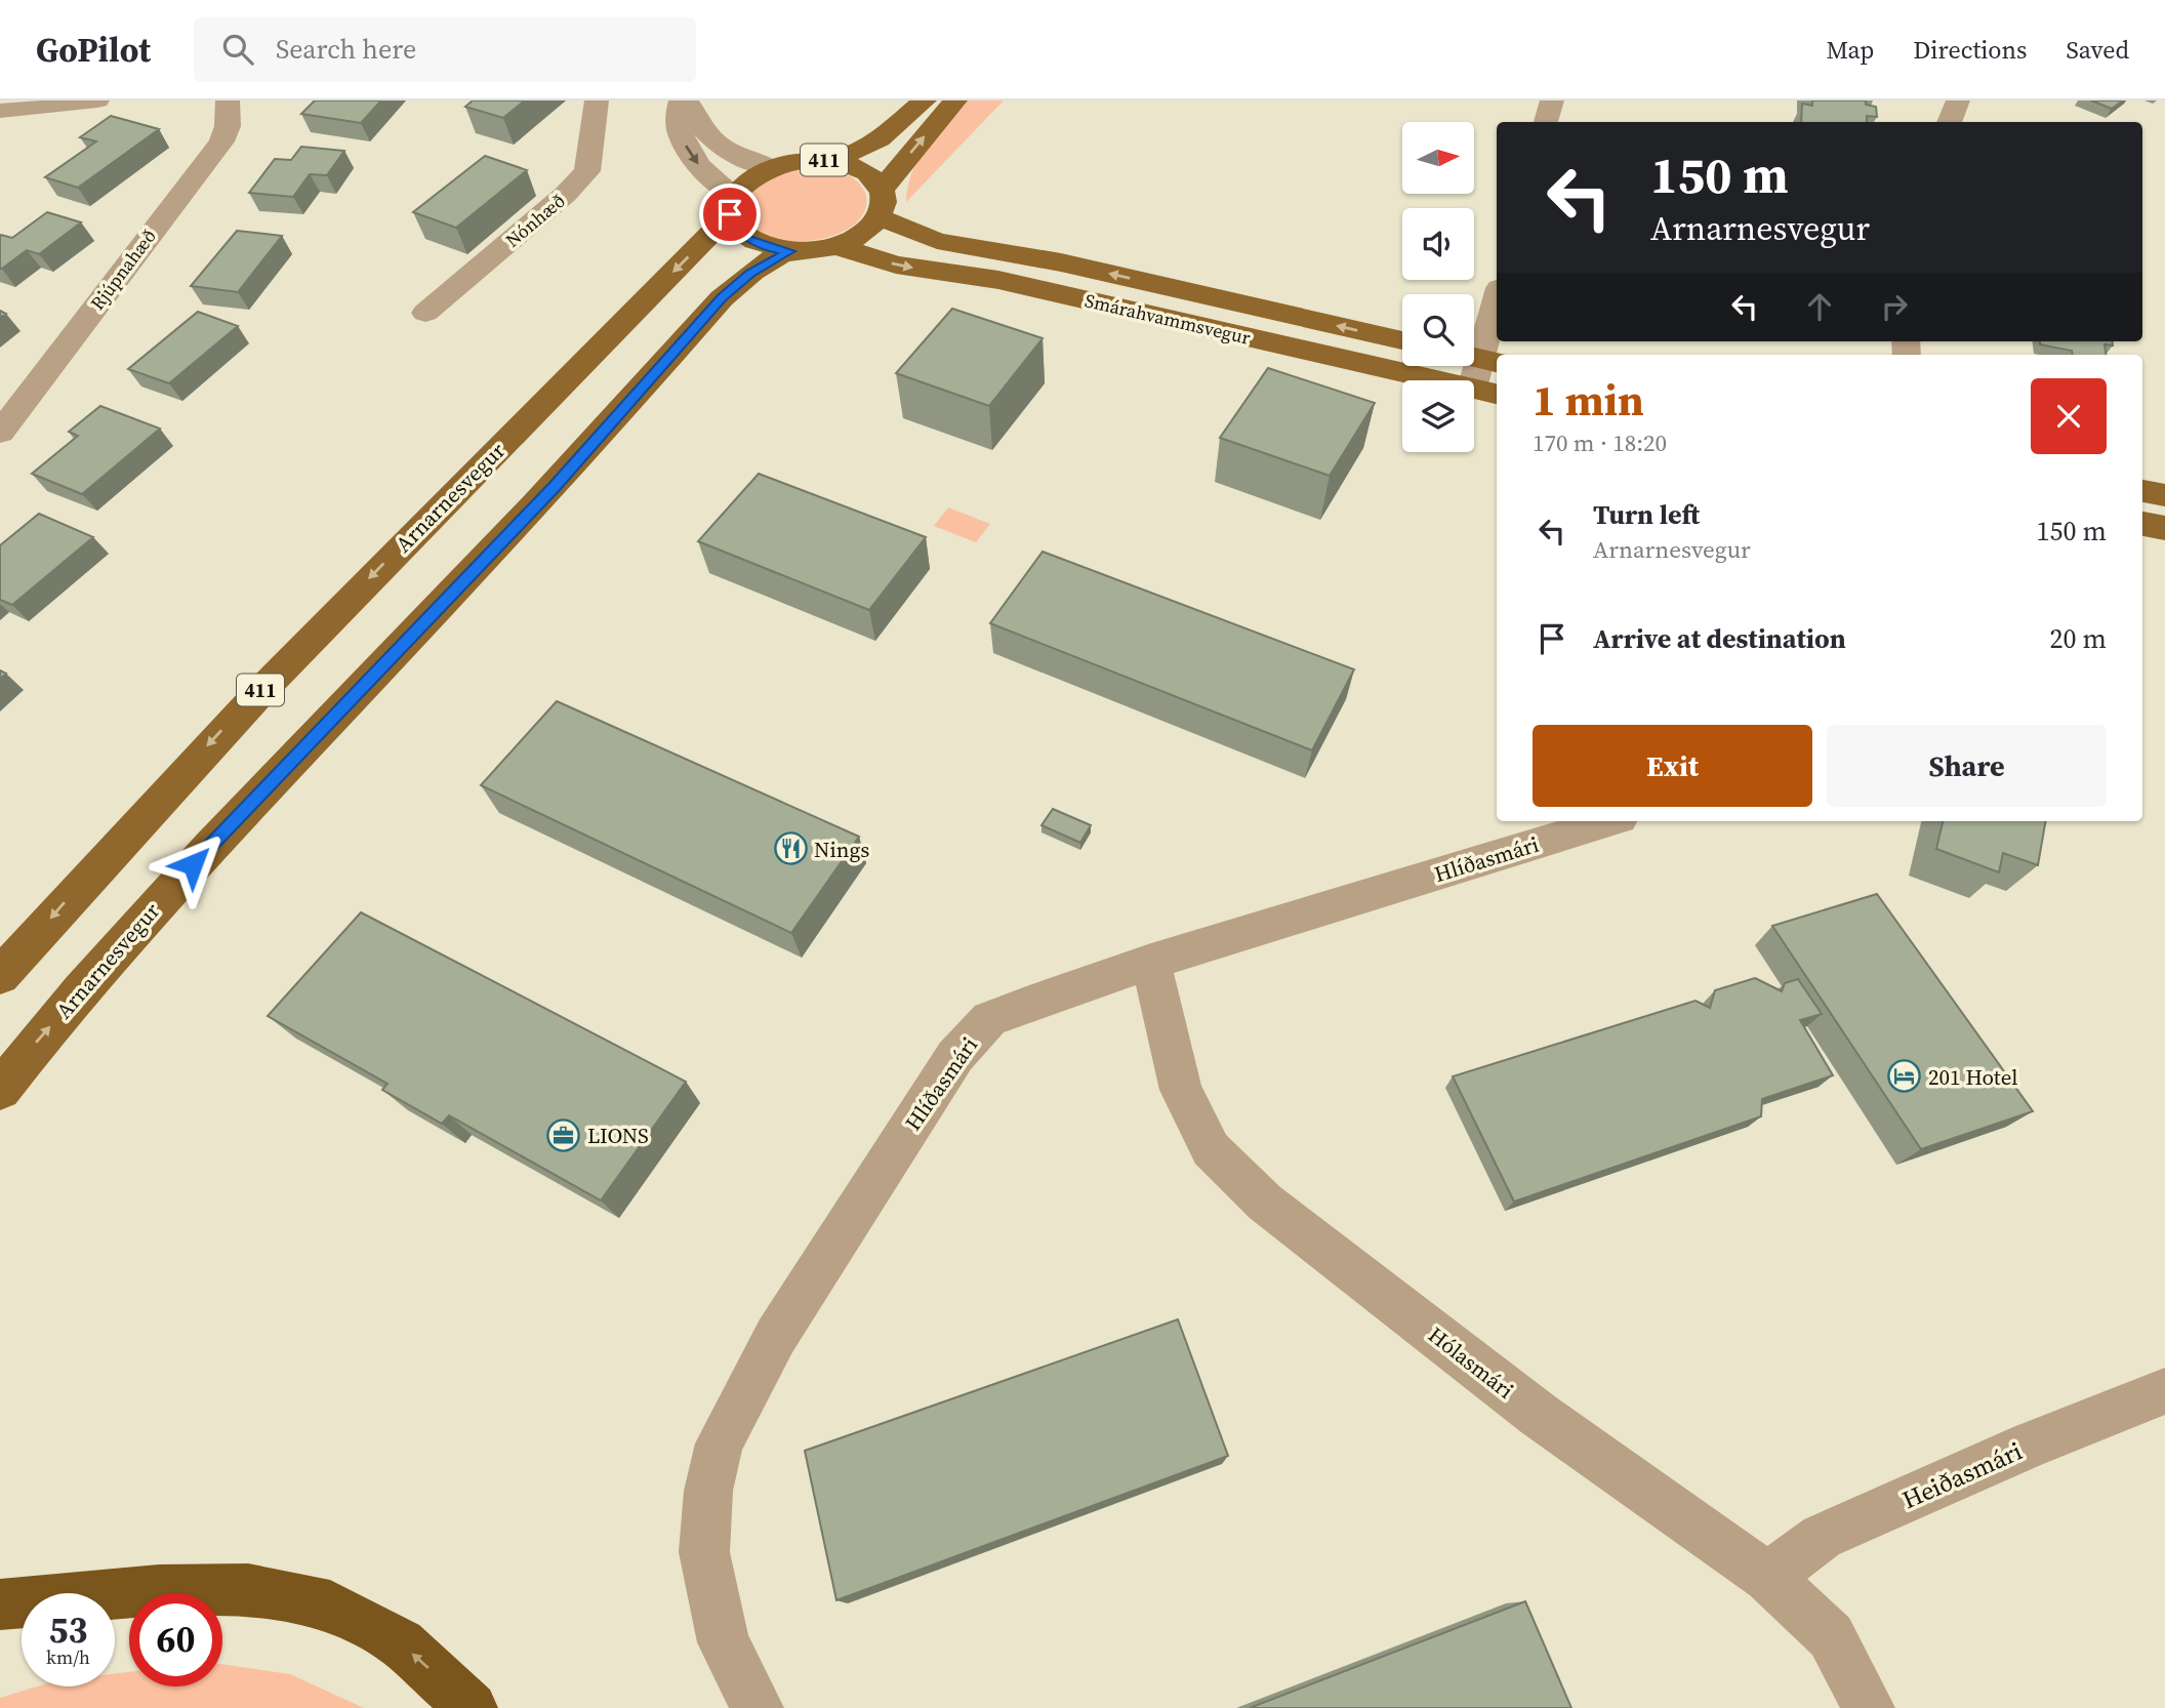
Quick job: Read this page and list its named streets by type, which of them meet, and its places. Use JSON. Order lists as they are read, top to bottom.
{
  "streets": {
    "main road": ["411", "Smárahvammsvegur", "Arnarnesvegur"],
    "street": [
      "Nónhæð",
      "Rjúpnahæð",
      "Hlíðasmári",
      "Hólasmári",
      "Heiðasmári"
    ]
  },
  "crossings": [
    ["Smárahvammsvegur", "Arnarnesvegur"],
    ["Hlíðasmári", "Hólasmári"],
    ["Hólasmári", "Heiðasmári"]
  ],
  "places": {
    "restaurant": ["Nings"],
    "hotel": ["201 Hotel"],
    "office": ["LIONS"]
  },
  "north": "right",
  "page": {
    "header": "GoPilot",
    "search": "Search here",
    "nav": ["Map", "Directions", "Saved"],
    "turn": ["150 m", "Arnarnesvegur"],
    "heading": ["1 min", "170 m · 18:20"],
    "list": [
      {
        "name": "Turn left",
        "note": "Arnarnesvegur",
        "value": "150 m"
      },
      {
        "name": "Arrive at destination",
        "value": "20 m"
      }
    ],
    "buttons": ["Exit", "Share"],
    "speed": "53 km/h",
    "limit": "60"
  }
}
